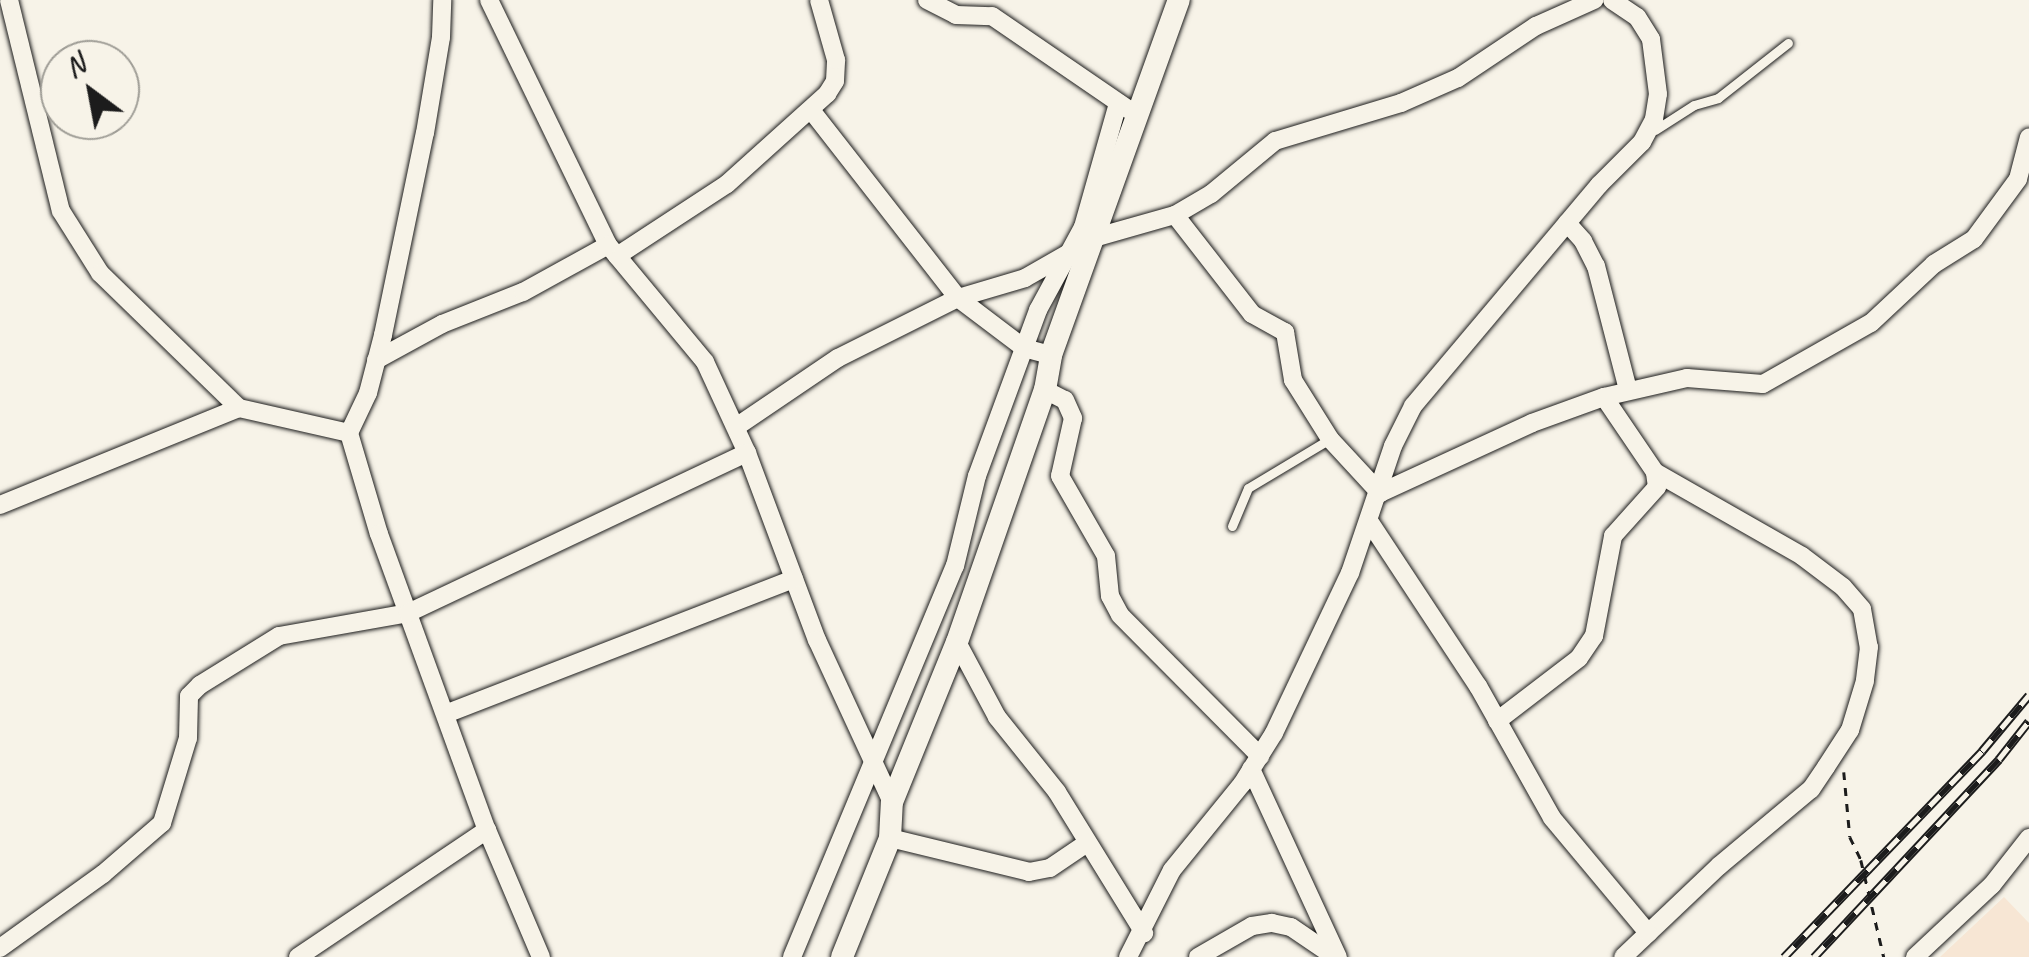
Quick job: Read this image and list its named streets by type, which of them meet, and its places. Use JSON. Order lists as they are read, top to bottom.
{
  "north": "top left"
}
